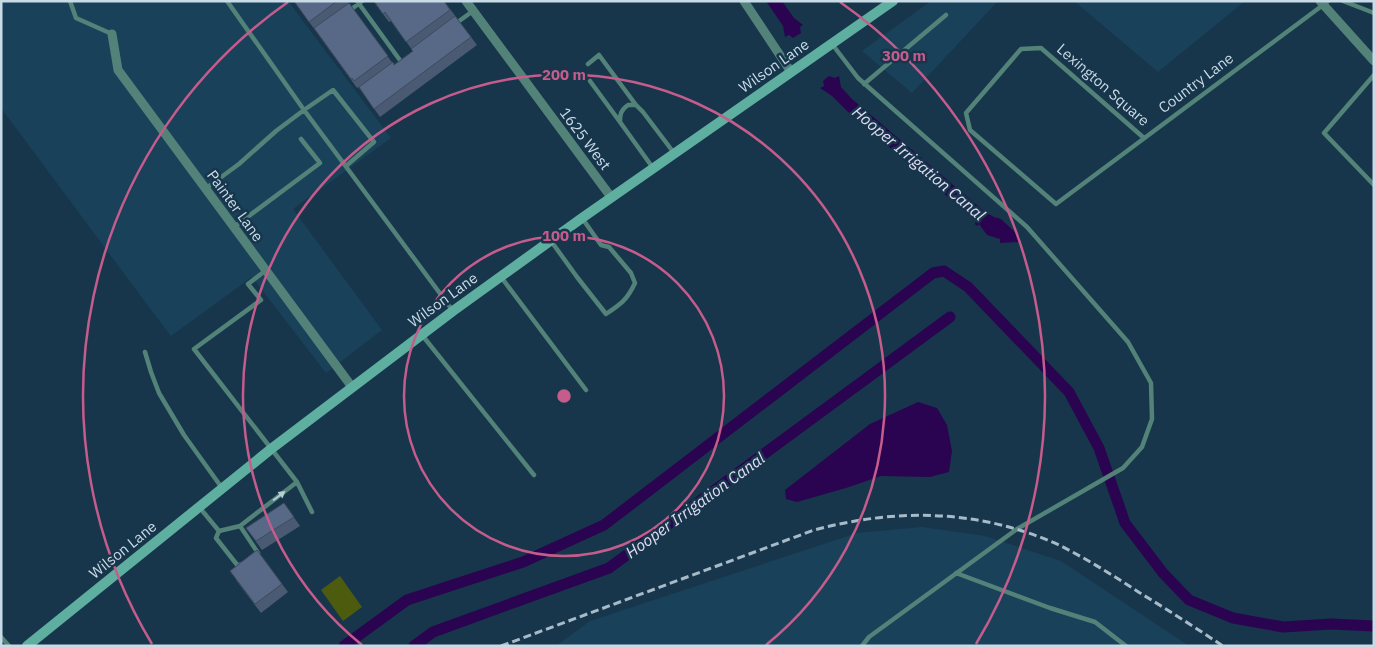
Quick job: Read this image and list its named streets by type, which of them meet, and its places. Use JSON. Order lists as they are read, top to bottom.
{
  "streets": {
    "main road": ["Wilson Lane"],
    "street": ["1625 West", "Painter Lane"],
    "lane": ["Country Lane", "Lexington Square"]
  },
  "crossings": [
    ["Wilson Lane", "1625 West"],
    ["Wilson Lane", "Painter Lane"],
    ["Country Lane", "Lexington Square"]
  ],
  "water": ["Hooper Irrigation Canal"],
  "rings": ["300 m", "200 m", "100 m"]
}
